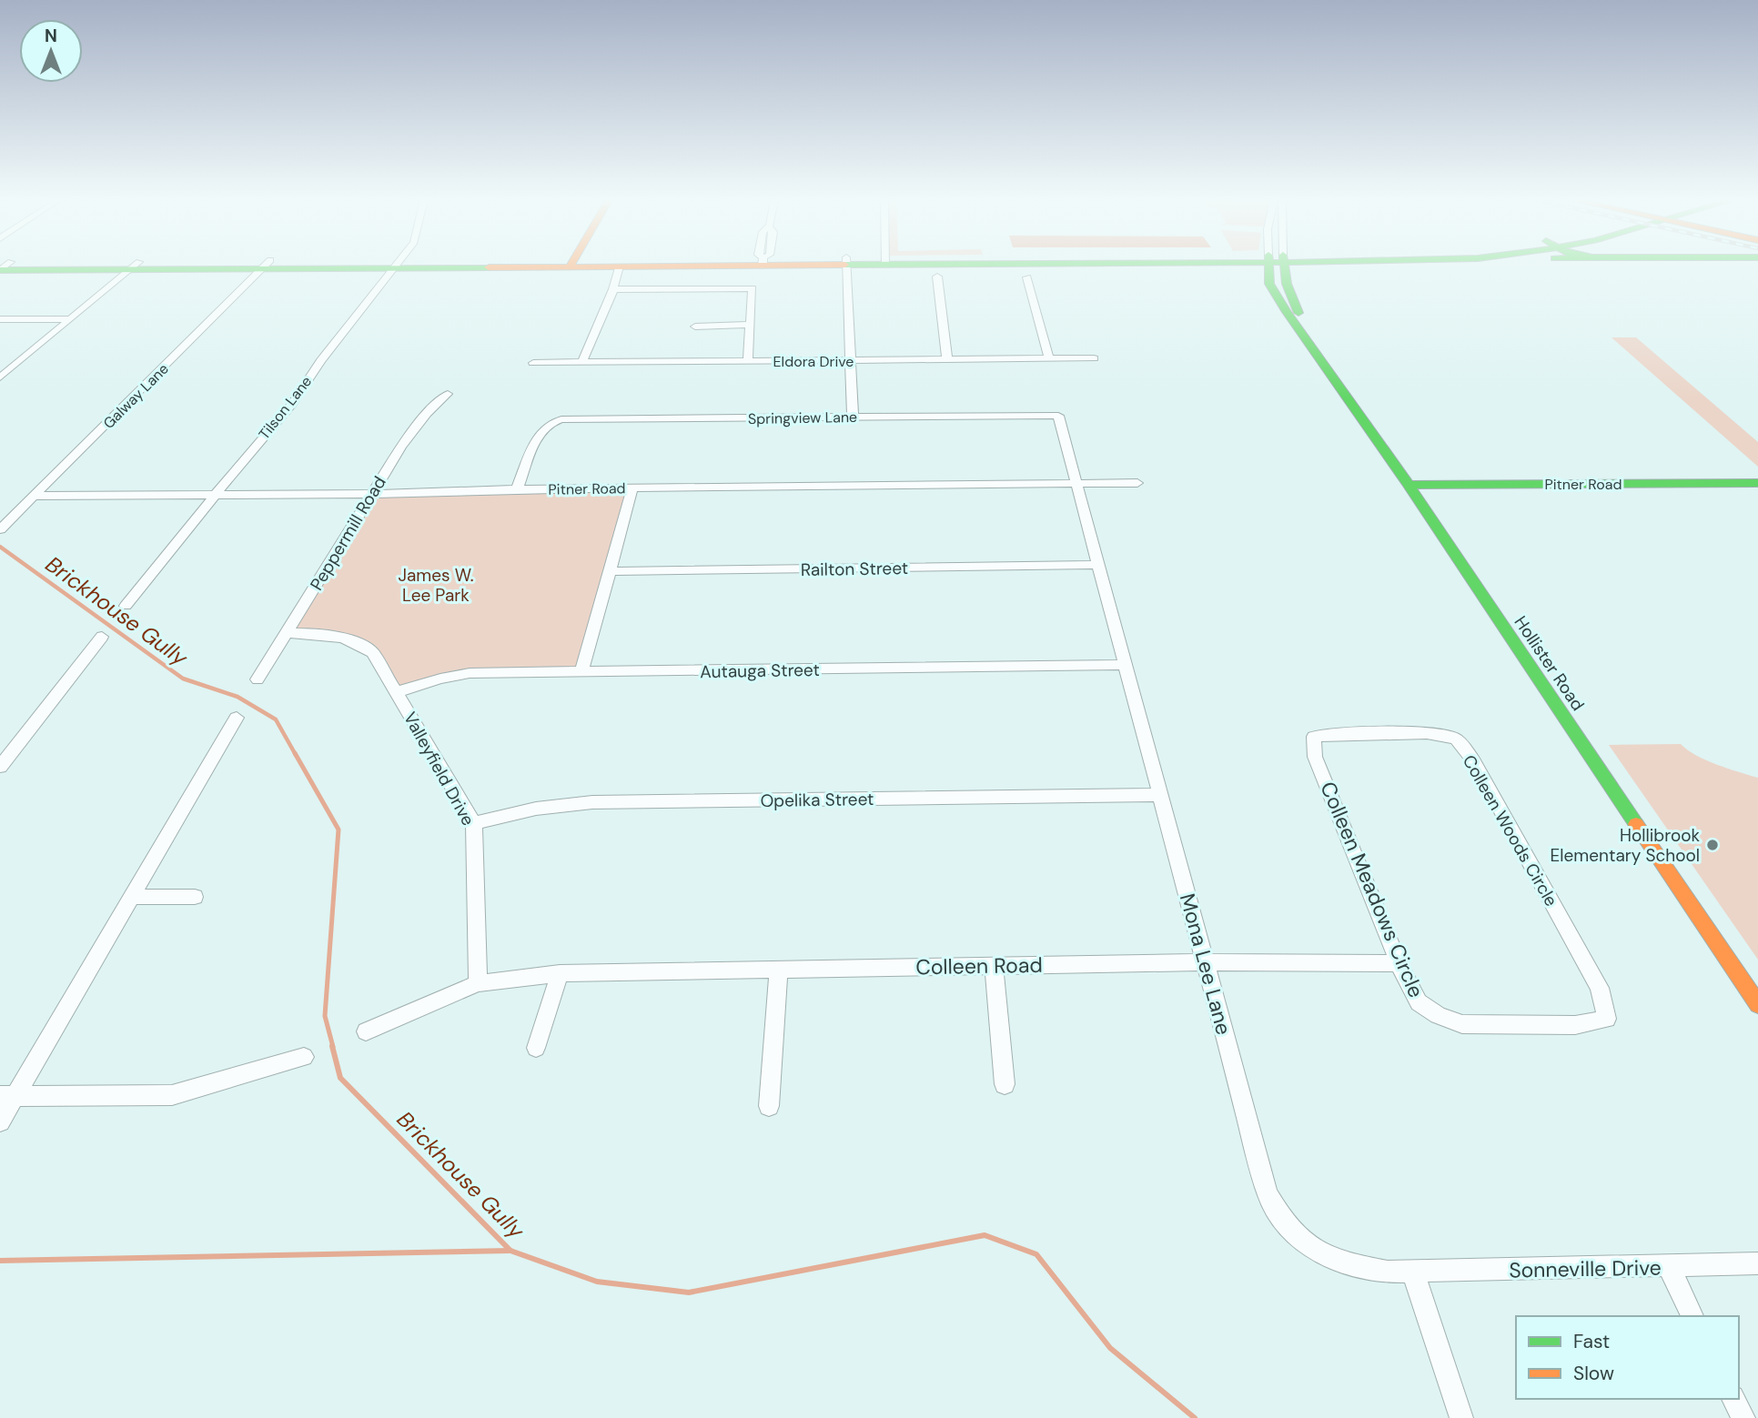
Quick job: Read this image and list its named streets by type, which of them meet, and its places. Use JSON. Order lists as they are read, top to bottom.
{
  "streets": {
    "main road": ["Pitner Road", "Hollister Road"],
    "street": [
      "Eldora Drive",
      "Galway Lane",
      "Tilson Lane",
      "Springview Lane",
      "Peppermill Road",
      "Railton Street",
      "Autauga Street",
      "Valleyfield Drive",
      "Opelika Street",
      "Colleen Woods Circle",
      "Colleen Meadows Circle",
      "Mona Lee Lane",
      "Colleen Road",
      "Sonneville Drive"
    ]
  },
  "crossings": [
    ["Galway Lane", "Pitner Road"],
    ["Tilson Lane", "Pitner Road"],
    ["Springview Lane", "Pitner Road"],
    ["Springview Lane", "Mona Lee Lane"],
    ["Pitner Road", "Peppermill Road"],
    ["Pitner Road", "Hollister Road"],
    ["Pitner Road", "Mona Lee Lane"],
    ["Peppermill Road", "Valleyfield Drive"],
    ["Railton Street", "Mona Lee Lane"],
    ["Autauga Street", "Valleyfield Drive"],
    ["Autauga Street", "Mona Lee Lane"],
    ["Valleyfield Drive", "Opelika Street"],
    ["Valleyfield Drive", "Colleen Road"],
    ["Opelika Street", "Mona Lee Lane"],
    ["Colleen Woods Circle", "Colleen Meadows Circle"],
    ["Colleen Meadows Circle", "Colleen Road"],
    ["Mona Lee Lane", "Colleen Road"],
    ["Mona Lee Lane", "Sonneville Drive"]
  ],
  "water": ["Brickhouse Gully"],
  "parks": ["James W. Lee Park"],
  "places": ["Hollibrook Elementary School"],
  "legend": ["Fast", "Slow"],
  "north": "top"
}
